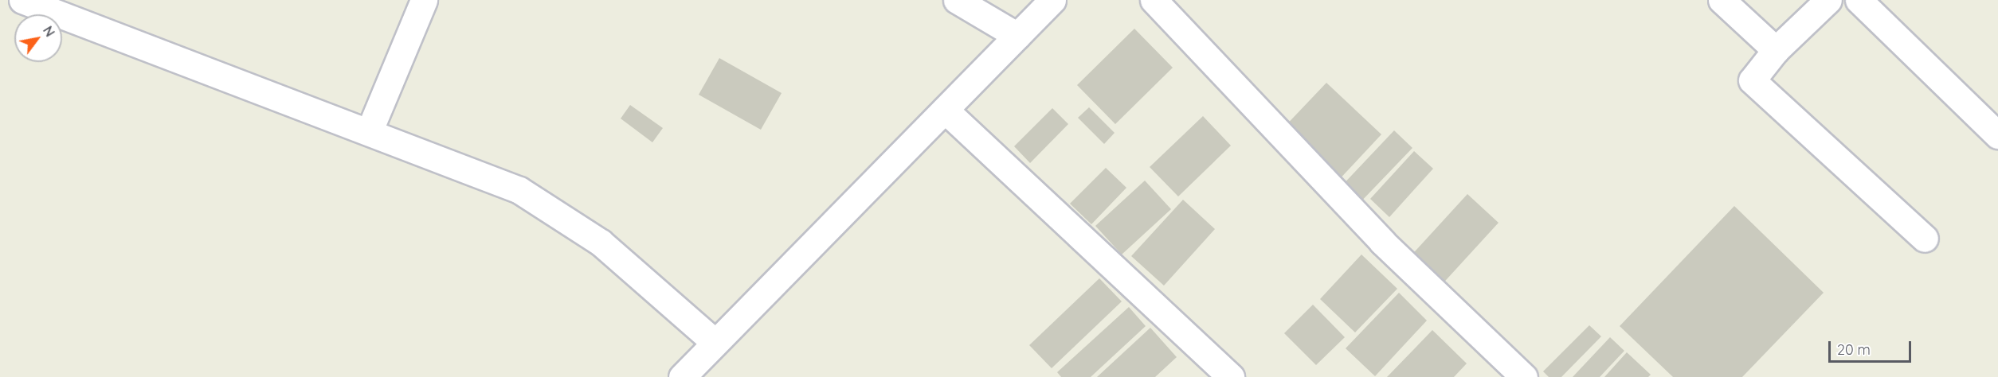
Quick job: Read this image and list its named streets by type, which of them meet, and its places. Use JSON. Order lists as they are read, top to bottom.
{
  "scale_bar": "20 m",
  "north": "top right"
}
